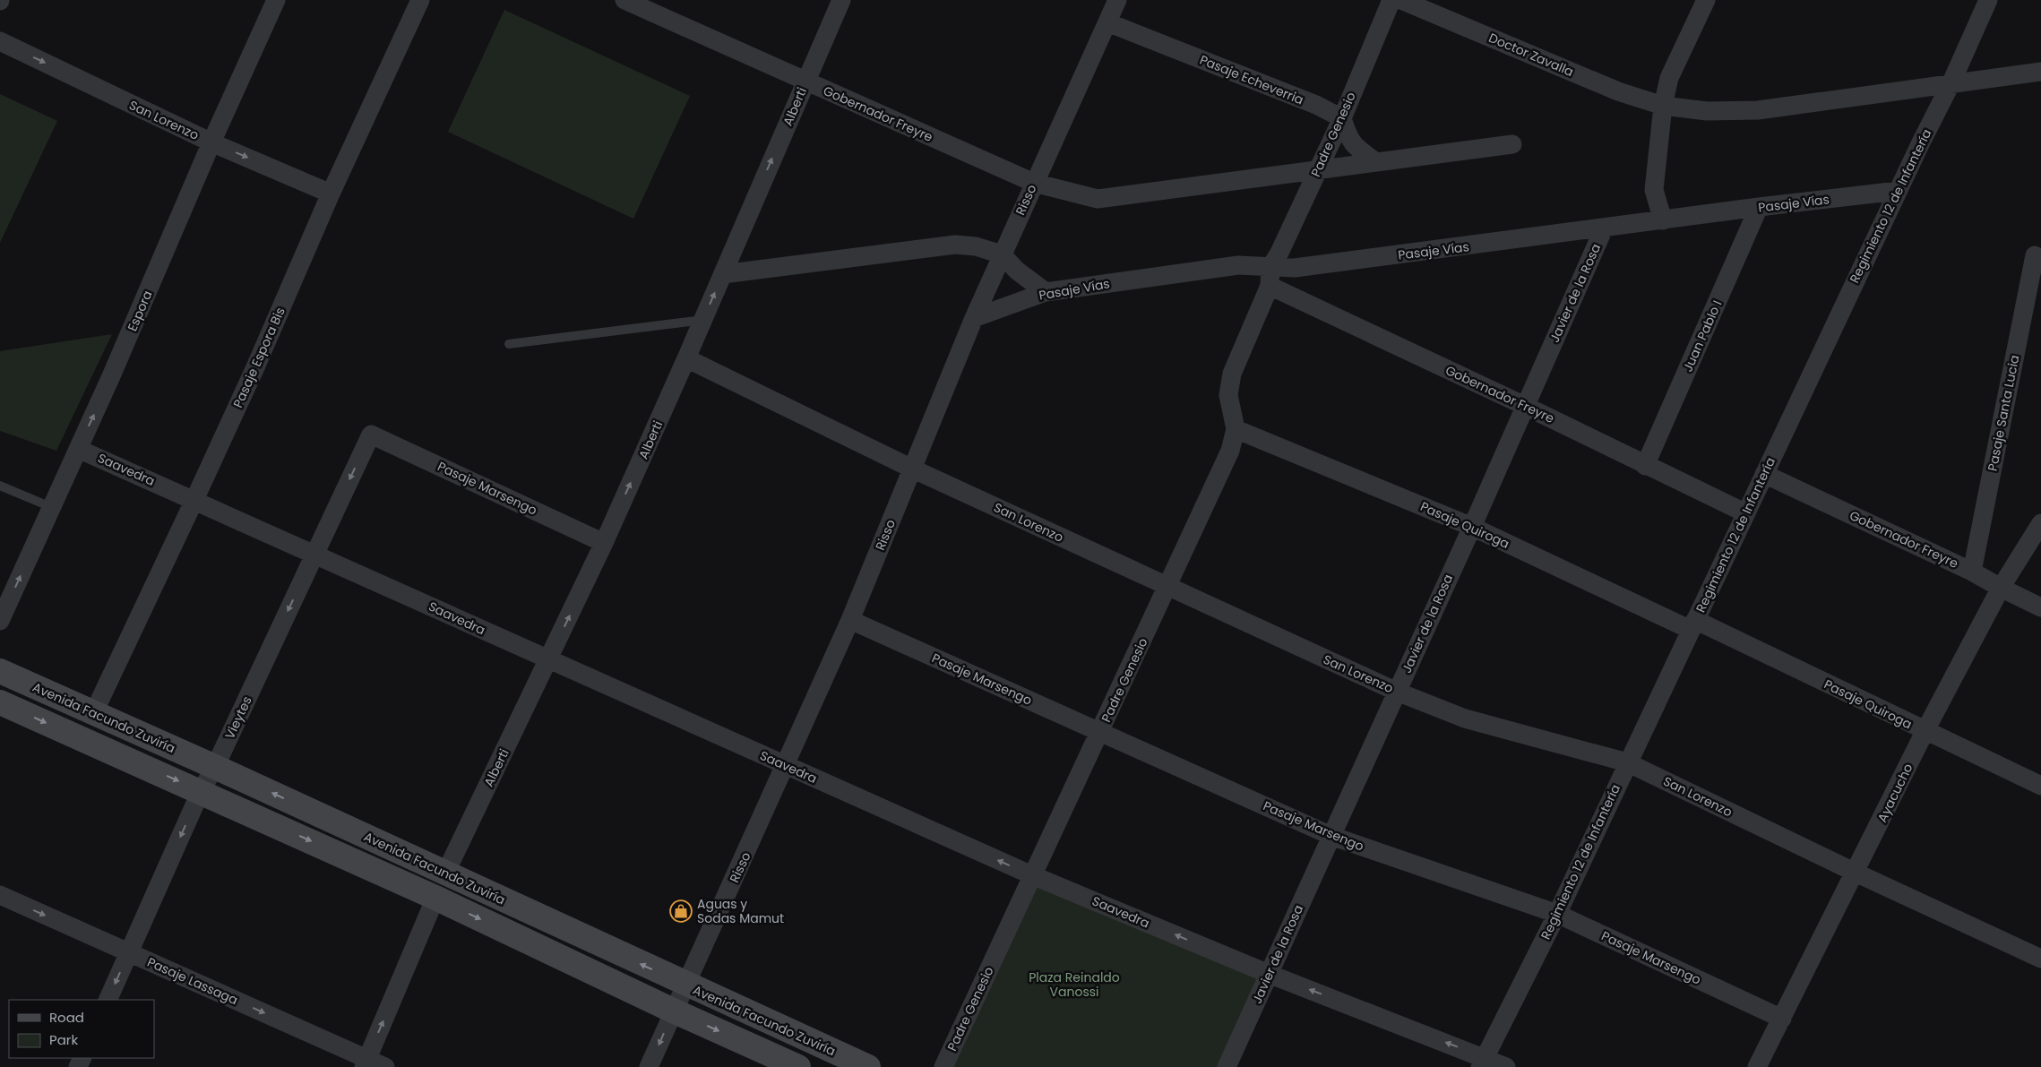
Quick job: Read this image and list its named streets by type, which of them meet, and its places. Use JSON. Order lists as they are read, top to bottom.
{
  "streets": {
    "main road": ["Avenida Facundo Zuviría"],
    "street": [
      "Doctor Zavalla",
      "Pasaje Echeverria",
      "Alberti",
      "Gobernador Freyre",
      "San Lorenzo",
      "Padre Genesio",
      "Risso",
      "Pasaje Vías",
      "Regimiento 12 de Infantería",
      "Javier de la Rosa",
      "Espora",
      "Juan Pablo I",
      "Pasaje Espora Bis",
      "Pasaje Santa Lucia",
      "Saavedra",
      "Pasaje Marsengo",
      "Pasaje Quiroga",
      "Vieytes",
      "Ayacucho",
      "Pasaje Lassaga"
    ]
  },
  "crossings": [
    ["Pasaje Echeverria", "Padre Genesio"],
    ["Pasaje Echeverria", "Risso"],
    ["Alberti", "Gobernador Freyre"],
    ["Alberti", "San Lorenzo"],
    ["Alberti", "Saavedra"],
    ["Alberti", "Pasaje Marsengo"],
    ["Alberti", "Avenida Facundo Zuviría"],
    ["Gobernador Freyre", "Padre Genesio"],
    ["Gobernador Freyre", "Risso"],
    ["Gobernador Freyre", "Regimiento 12 de Infantería"],
    ["Gobernador Freyre", "Javier de la Rosa"],
    ["Gobernador Freyre", "Juan Pablo I"],
    ["Gobernador Freyre", "Pasaje Santa Lucia"],
    ["Gobernador Freyre", "Ayacucho"],
    ["San Lorenzo", "Padre Genesio"],
    ["San Lorenzo", "Risso"],
    ["San Lorenzo", "Regimiento 12 de Infantería"],
    ["San Lorenzo", "Javier de la Rosa"],
    ["San Lorenzo", "Espora"],
    ["San Lorenzo", "Pasaje Espora Bis"],
    ["San Lorenzo", "Ayacucho"],
    ["Padre Genesio", "Pasaje Vías"],
    ["Padre Genesio", "Saavedra"],
    ["Padre Genesio", "Pasaje Marsengo"],
    ["Padre Genesio", "Pasaje Quiroga"],
    ["Risso", "Pasaje Vías"],
    ["Risso", "Saavedra"],
    ["Risso", "Pasaje Marsengo"],
    ["Risso", "Avenida Facundo Zuviría"],
    ["Pasaje Vías", "Regimiento 12 de Infantería"],
    ["Pasaje Vías", "Javier de la Rosa"],
    ["Pasaje Vías", "Juan Pablo I"],
    ["Regimiento 12 de Infantería", "Saavedra"],
    ["Regimiento 12 de Infantería", "Pasaje Marsengo"],
    ["Regimiento 12 de Infantería", "Pasaje Quiroga"],
    ["Javier de la Rosa", "Saavedra"],
    ["Javier de la Rosa", "Pasaje Marsengo"],
    ["Javier de la Rosa", "Pasaje Quiroga"],
    ["Espora", "Saavedra"],
    ["Pasaje Espora Bis", "Saavedra"],
    ["Pasaje Espora Bis", "Avenida Facundo Zuviría"],
    ["Saavedra", "Vieytes"],
    ["Pasaje Marsengo", "Vieytes"],
    ["Pasaje Marsengo", "Ayacucho"],
    ["Pasaje Quiroga", "Ayacucho"],
    ["Avenida Facundo Zuviría", "Vieytes"],
    ["Vieytes", "Pasaje Lassaga"]
  ],
  "one_way": [
    "Alberti",
    "Espora",
    "Saavedra",
    "Vieytes",
    "Pasaje Lassaga"
  ],
  "parks": ["Plaza Reinaldo Vanossi"],
  "places": {
    "shop": ["Aguas y Sodas Mamut"]
  },
  "legend": ["Road", "Park"]
}
